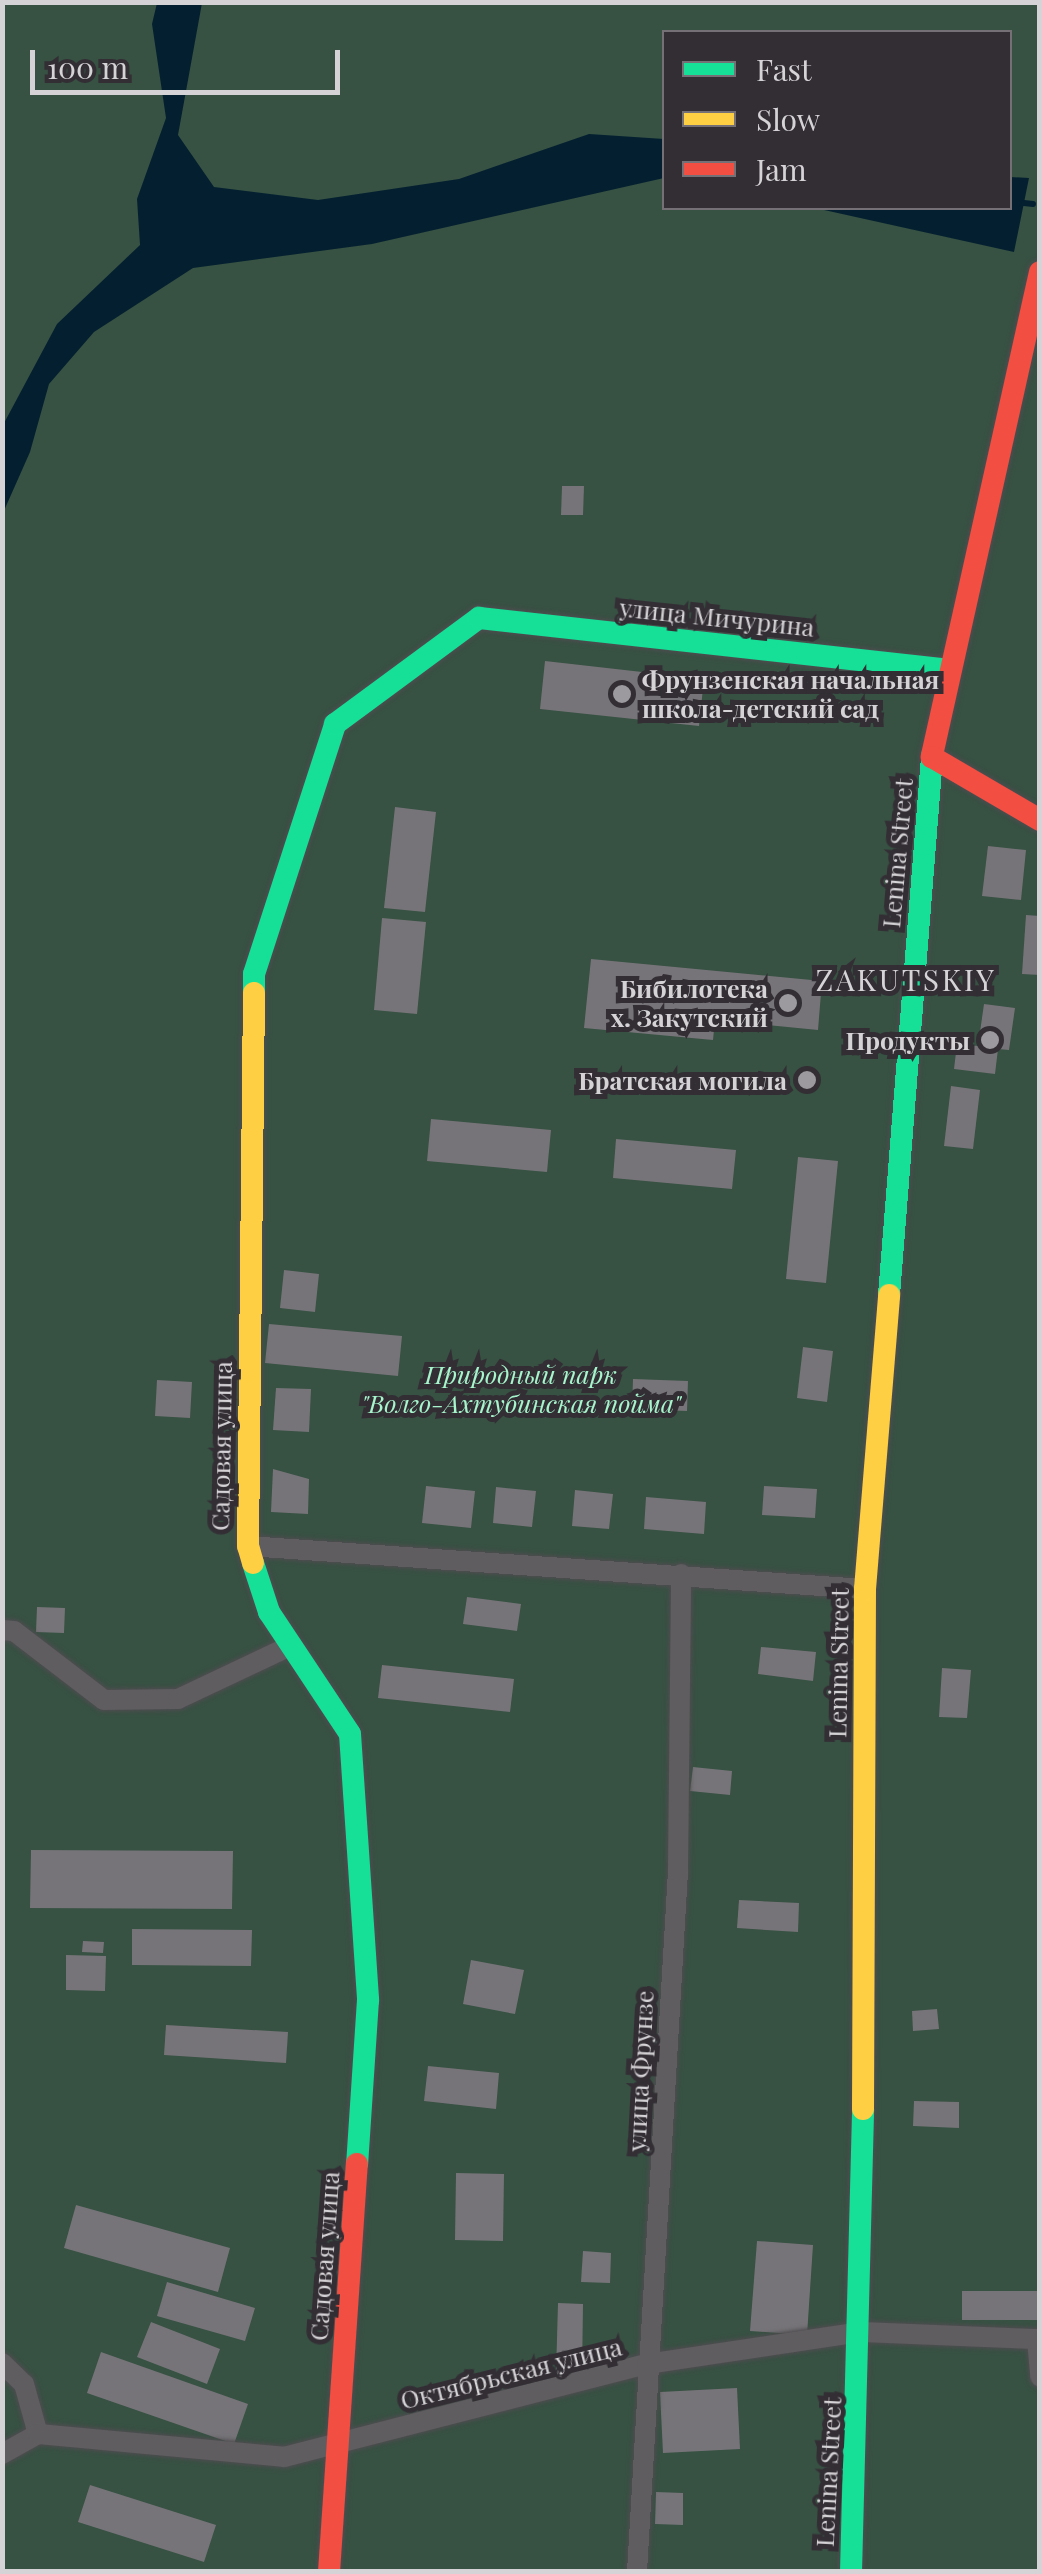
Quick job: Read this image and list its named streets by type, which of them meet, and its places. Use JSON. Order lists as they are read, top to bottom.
{
  "streets": {
    "street": [
      "улица Мичурина",
      "Lenina Street",
      "Садовая улица",
      "улица Фрунзе",
      "Октябрьская улица"
    ]
  },
  "crossings": [
    ["улица Мичурина", "Lenina Street"],
    ["улица Мичурина", "Садовая улица"],
    ["Lenina Street", "Октябрьская улица"],
    ["Садовая улица", "Октябрьская улица"],
    ["улица Фрунзе", "Октябрьская улица"]
  ],
  "districts": ["ZAKUTSKIY"],
  "parks": ["Природный парк \"Волго-Ахтубинская пойма\""],
  "places": [
    "Фрунзенская начальная школа-детский сад",
    "Бибилотека х. Закутский",
    "Продукты",
    "Братская могила"
  ],
  "legend": ["Fast", "Slow", "Jam"],
  "scale_bar": "100 m"
}
